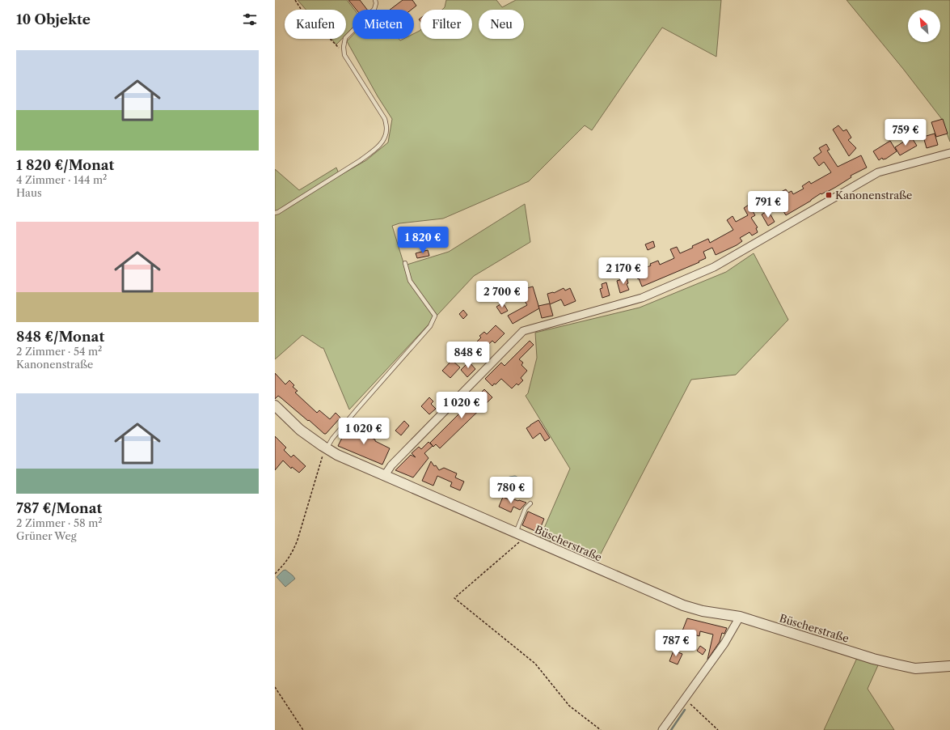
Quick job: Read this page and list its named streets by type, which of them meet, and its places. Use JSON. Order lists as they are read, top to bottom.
{
  "streets": {
    "street": ["Büscherstraße"]
  },
  "places": {
    "transit": ["Kanonenstraße"]
  },
  "north": "top left",
  "page": {
    "heading": "10 Objekte",
    "chip": [
      "Kaufen",
      "Mieten",
      "Filter",
      "Neu"
    ],
    "list": [
      {
        "name": "1 820 €/Monat",
        "note": "4 Zimmer · 144 m² · Haus"
      },
      {
        "name": "848 €/Monat",
        "note": "2 Zimmer · 54 m² · Kanonenstraße"
      },
      {
        "name": "787 €/Monat",
        "note": "2 Zimmer · 58 m² · Grüner Weg"
      }
    ],
    "price": [
      "759 €",
      "791 €",
      "1 820 €",
      "2 170 €",
      "2 700 €",
      "848 €",
      "1 020 €",
      "1 020 €",
      "780 €",
      "787 €"
    ]
  }
}
